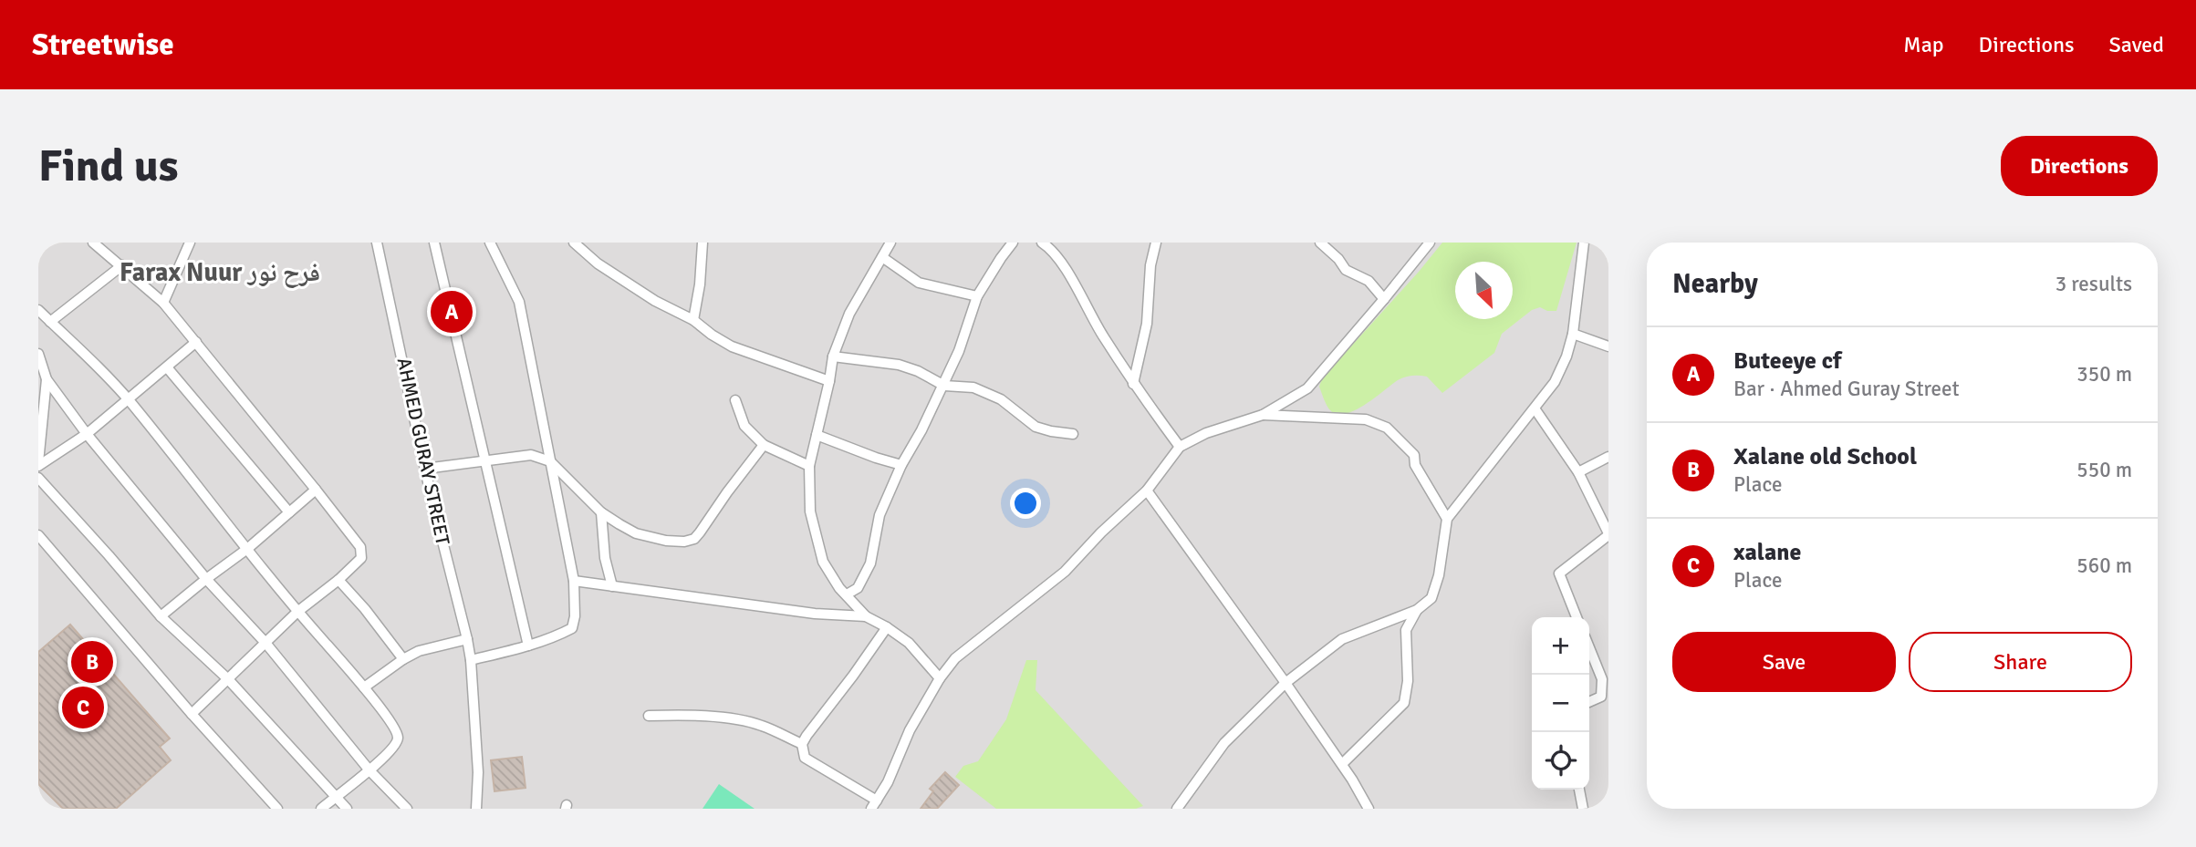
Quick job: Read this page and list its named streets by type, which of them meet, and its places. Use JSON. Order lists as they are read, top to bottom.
{
  "streets": {
    "street": ["AHMED GURAY STREET"]
  },
  "districts": ["Farax Nuur فرح نور"],
  "north": "bottom right",
  "page": {
    "header": "Streetwise",
    "nav": ["Map", "Directions", "Saved"],
    "buttons": [
      "Directions",
      ["Save", "Share"]
    ],
    "title": "Find us",
    "heading": ["Nearby", "3 results"],
    "pins": ["A", "B", "C"],
    "list": [
      {
        "mark": "A",
        "name": "Buteeye cf",
        "note": "Bar · Ahmed Guray Street",
        "value": "350 m"
      },
      {
        "mark": "B",
        "name": "Xalane old School",
        "note": "Place",
        "value": "550 m"
      },
      {
        "mark": "C",
        "name": "xalane",
        "note": "Place",
        "value": "560 m"
      }
    ],
    "map_buttons": ["+", "−"]
  }
}
